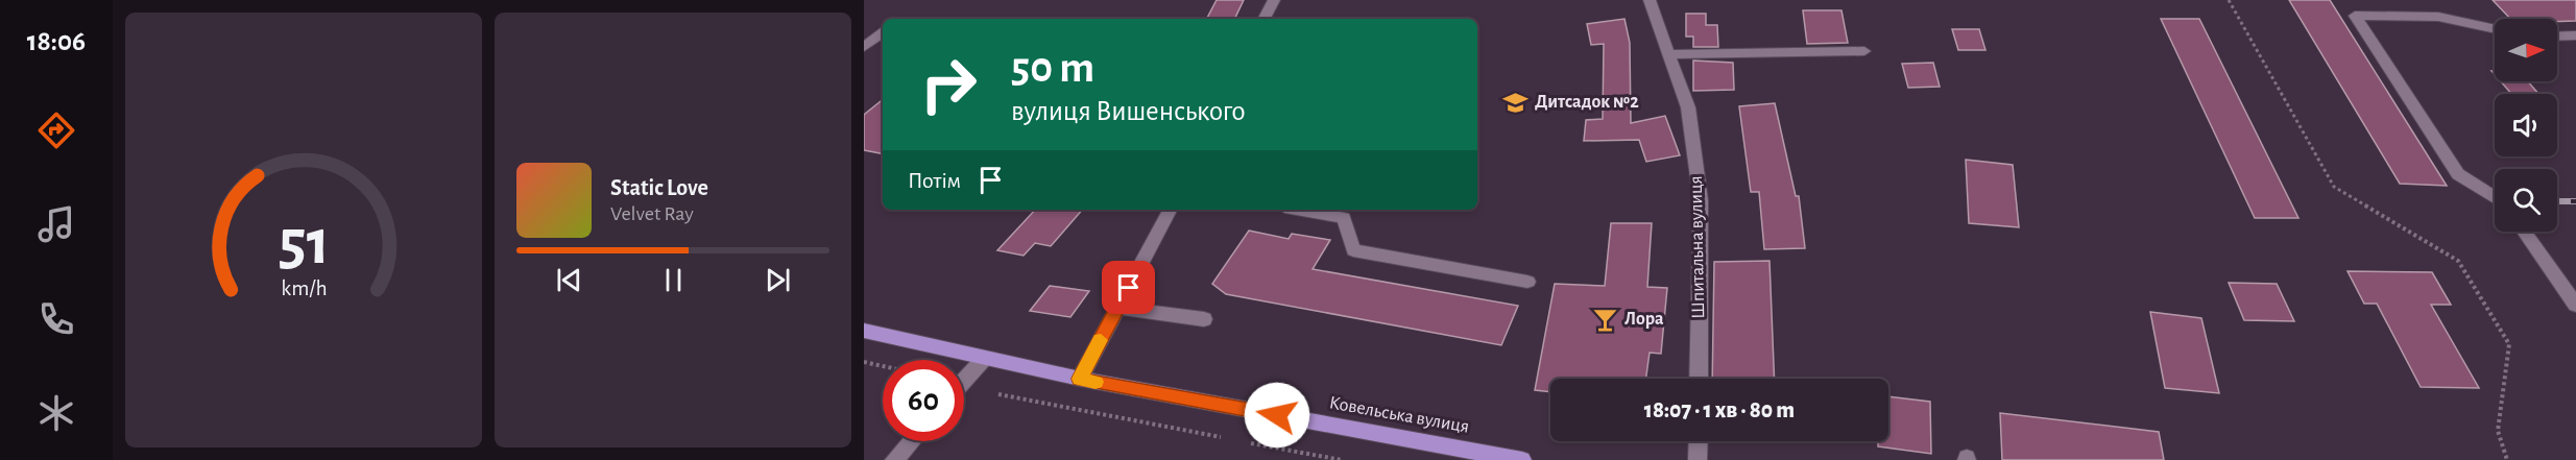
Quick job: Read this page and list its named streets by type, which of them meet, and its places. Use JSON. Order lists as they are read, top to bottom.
{
  "streets": {
    "main road": ["Ковельська вулиця"],
    "street": ["Шпитальна вулиця"]
  },
  "places": {
    "school or university": ["Дитсадок №2"],
    "bar": ["Лора"]
  },
  "north": "right",
  "page": {
    "tabs": "18:06",
    "turn": ["50 m", "вулиця Вишенського"],
    "then": "Потім",
    "song": ["Static Love", "Velvet Ray"],
    "limit": "60",
    "trip": "18:07 · 1 хв · 80 m",
    "gauge": ["51", "km/h"]
  }
}
